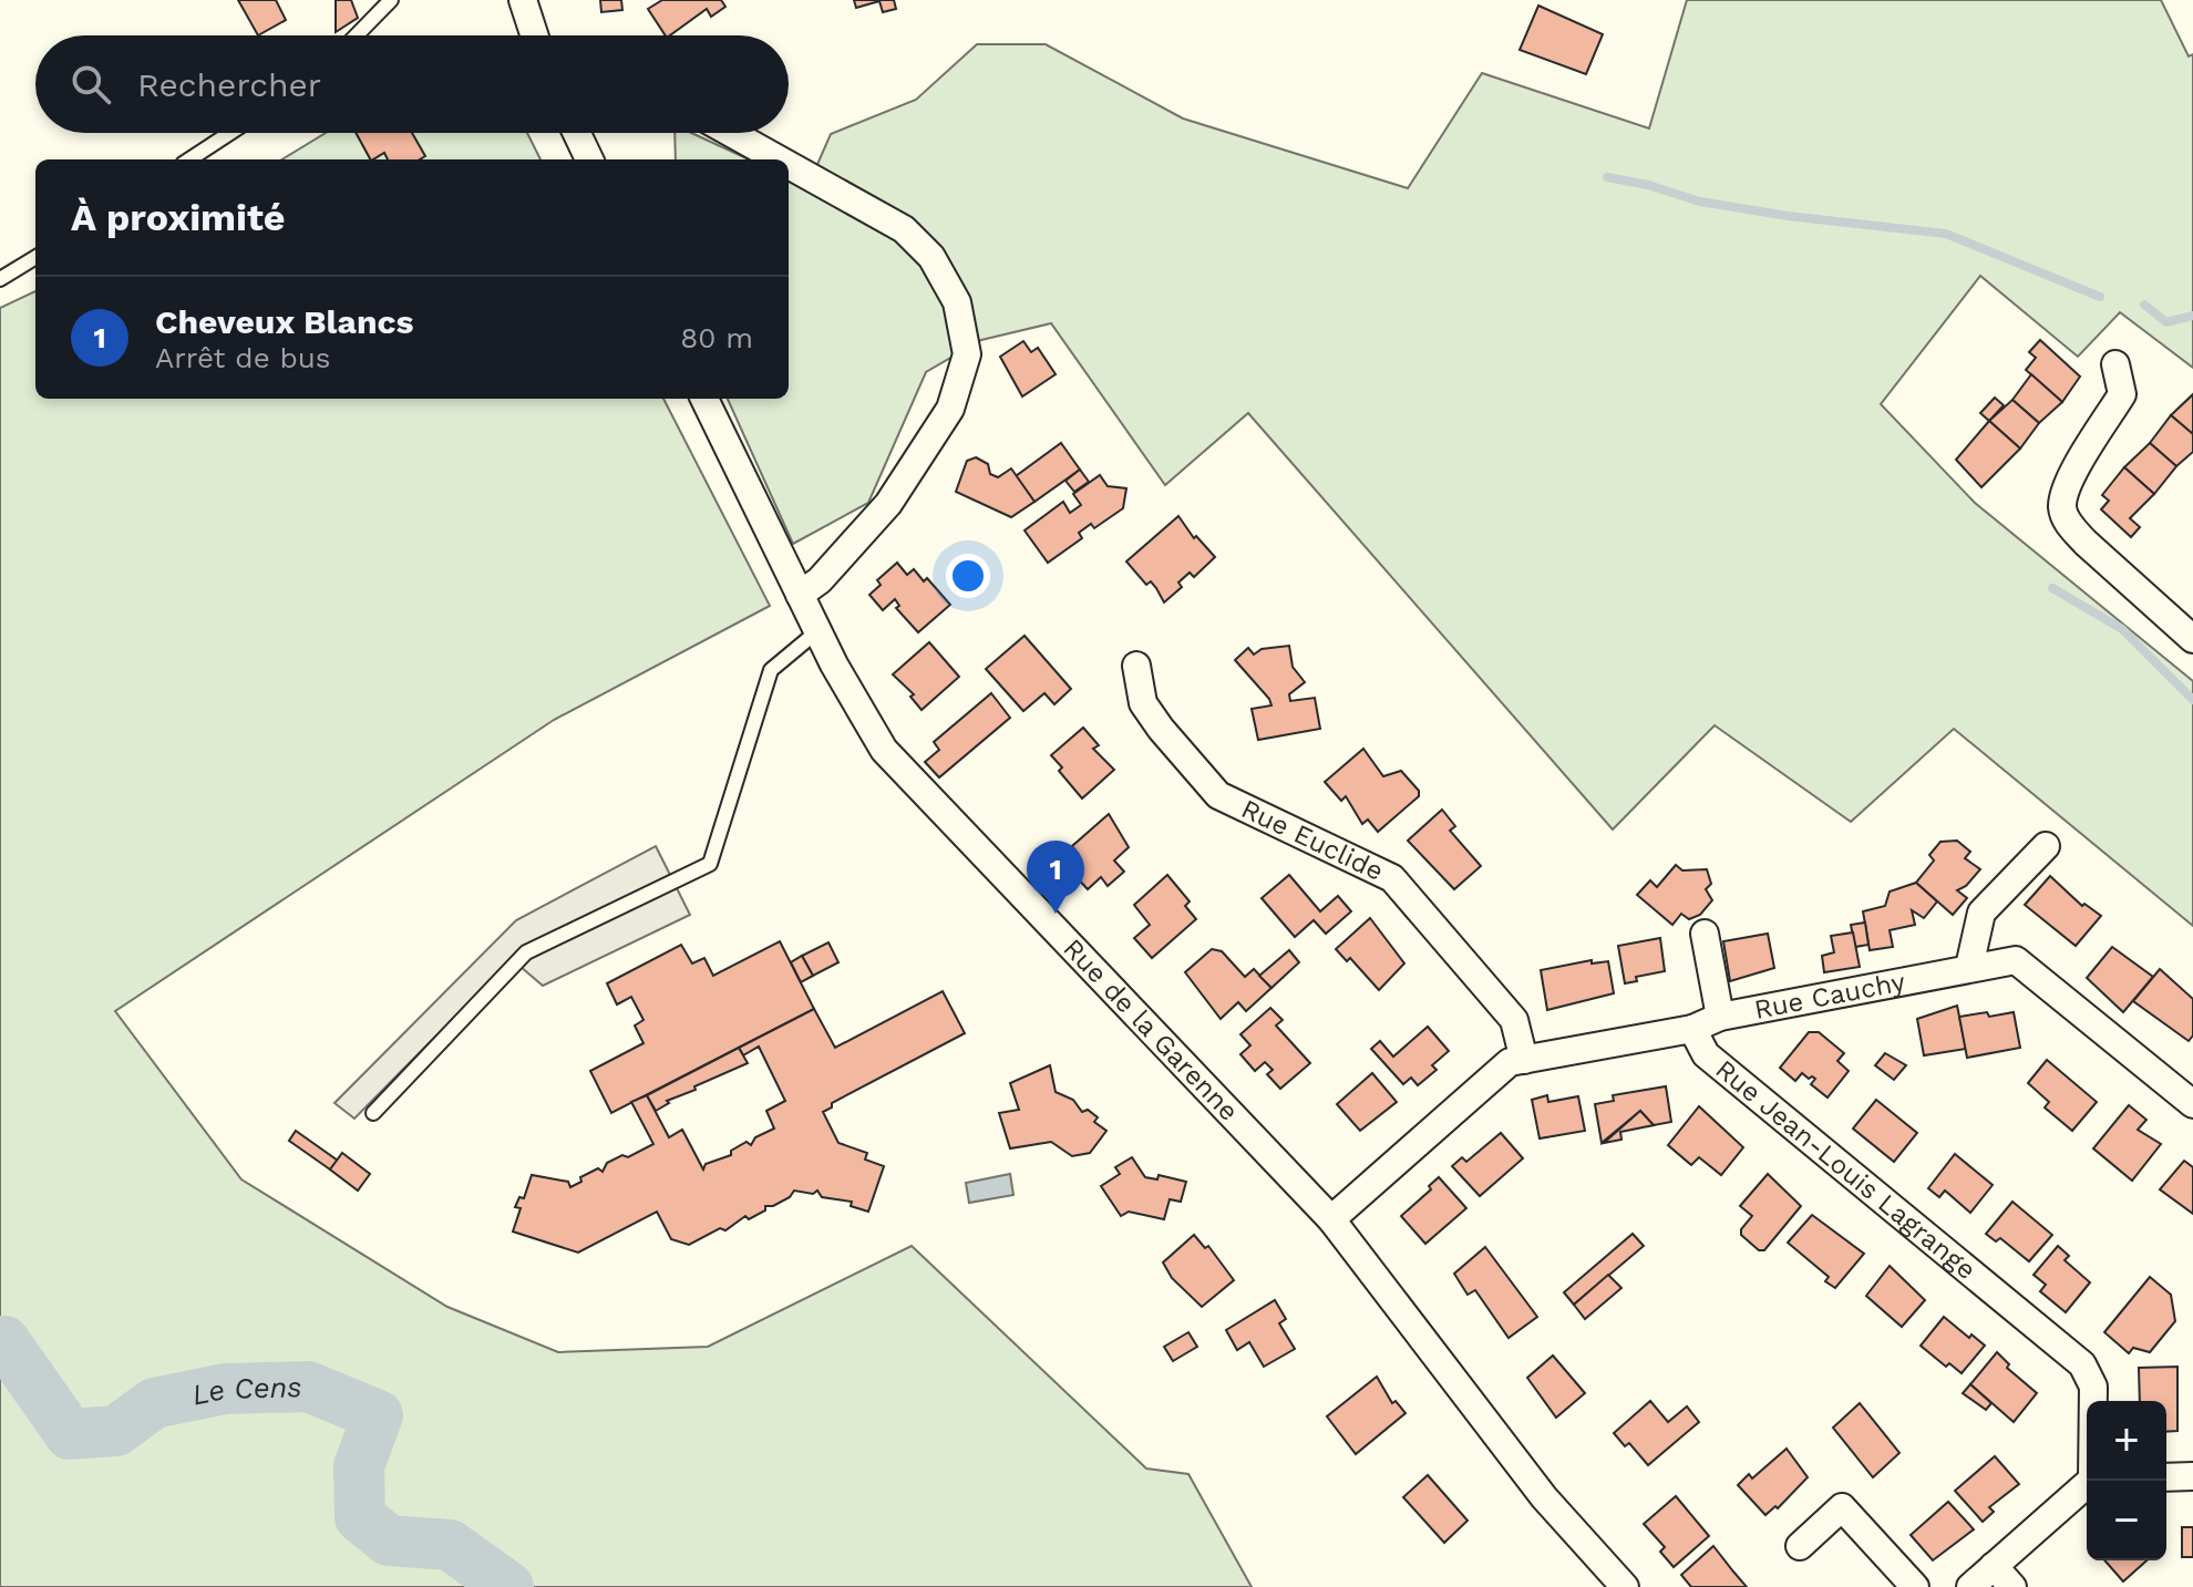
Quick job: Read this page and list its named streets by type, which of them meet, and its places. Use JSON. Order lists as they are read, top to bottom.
{
  "streets": {
    "street": [
      "Rue Euclide",
      "Rue Cauchy",
      "Rue de la Garenne",
      "Rue Jean-Louis Lagrange"
    ]
  },
  "crossings": [
    ["Rue Cauchy", "Rue Jean-Louis Lagrange"]
  ],
  "water": ["Le Cens"],
  "page": {
    "search": "Rechercher",
    "heading": "À proximité",
    "list": [
      {
        "mark": "1",
        "name": "Cheveux Blancs",
        "note": "Arrêt de bus",
        "value": "80 m"
      }
    ],
    "pins": "1",
    "map_buttons": ["+", "−"]
  }
}
